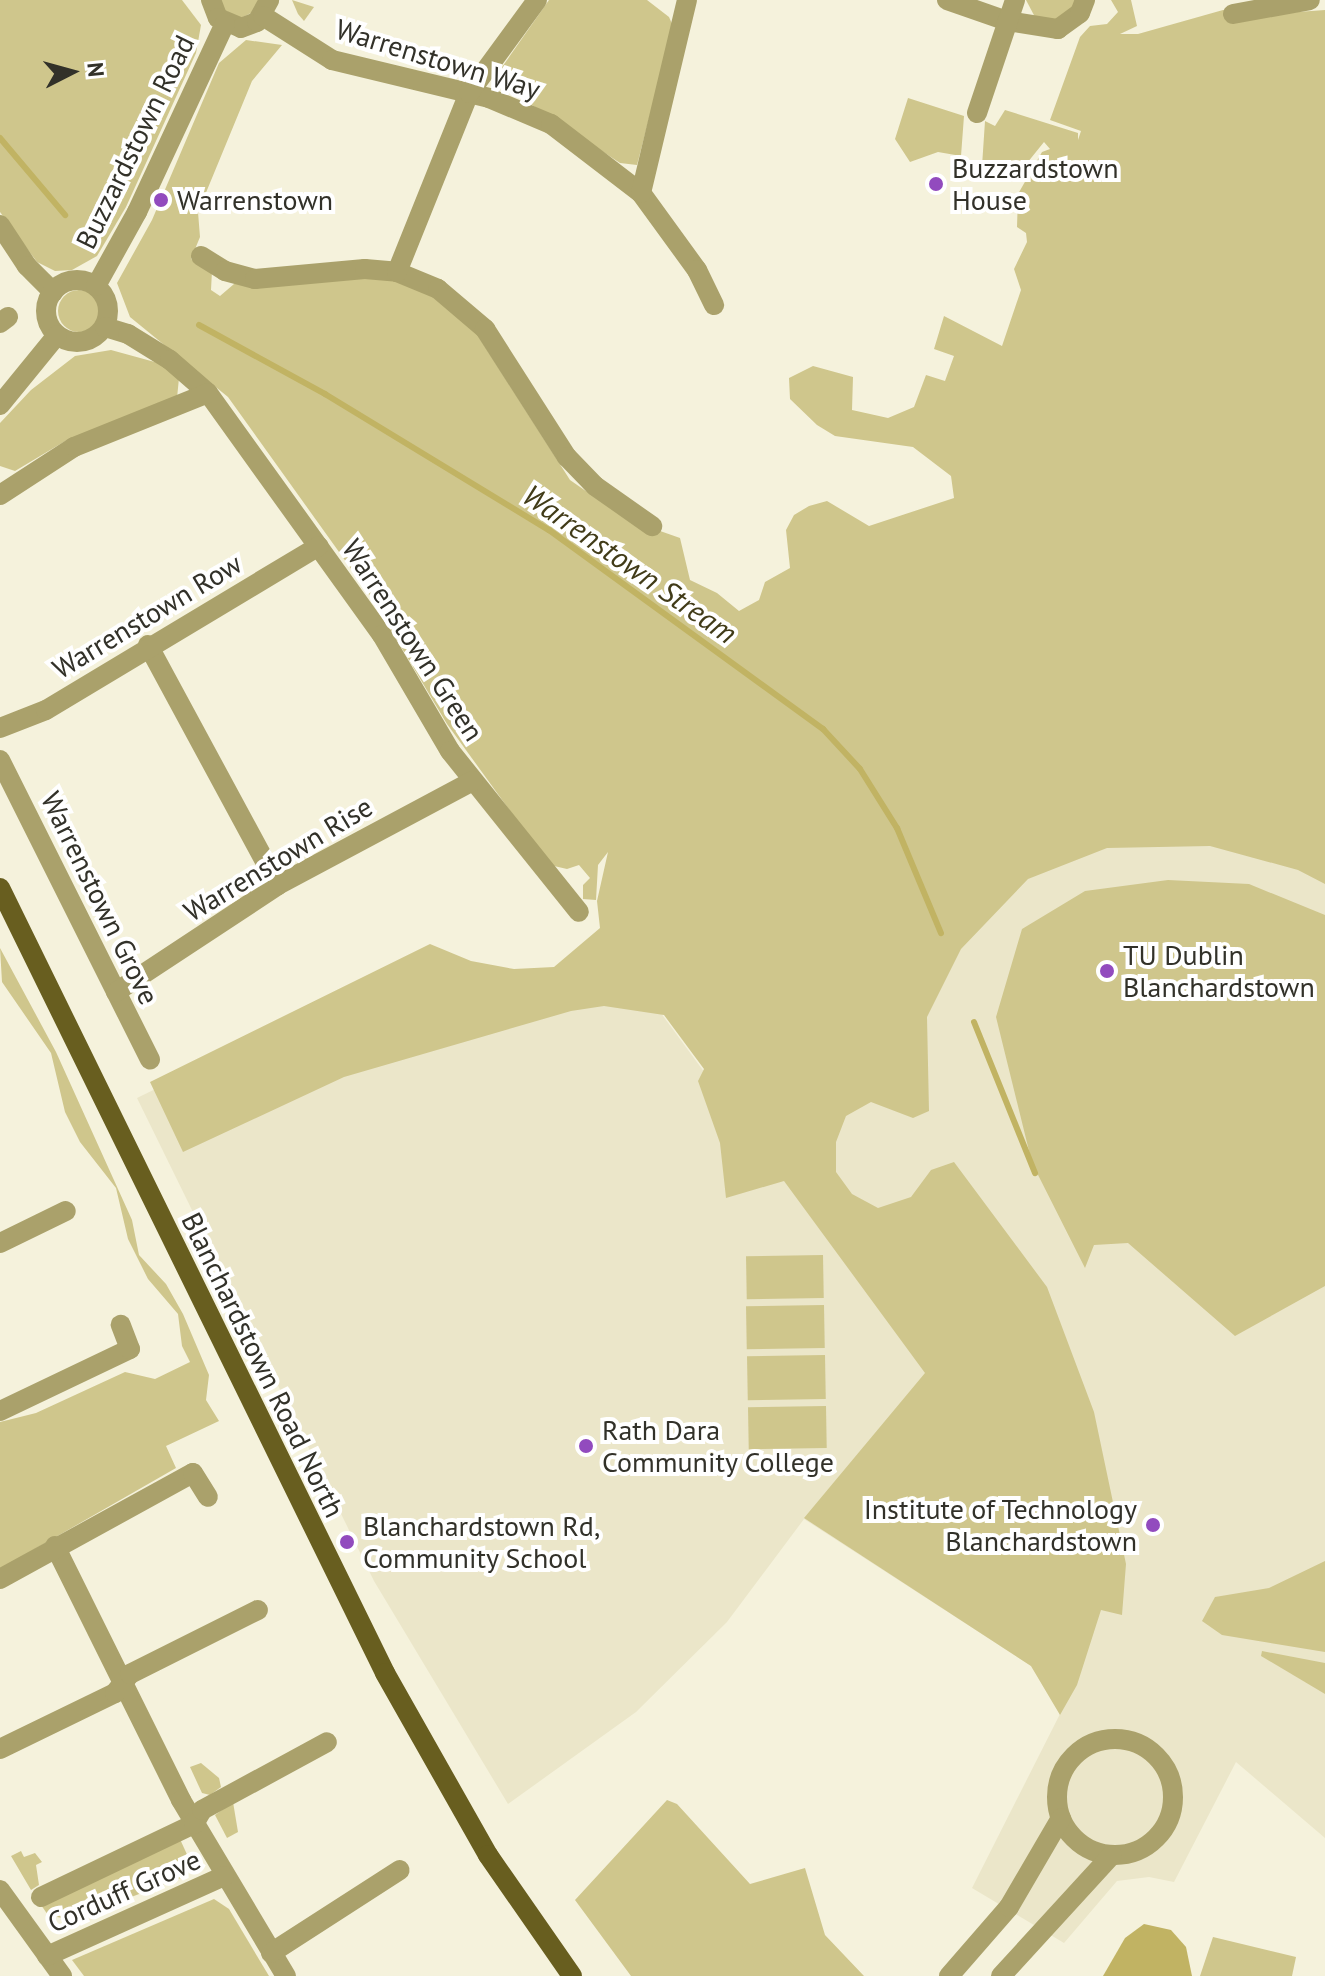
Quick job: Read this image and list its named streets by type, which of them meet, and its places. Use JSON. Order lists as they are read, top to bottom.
{
  "streets": {
    "main road": ["Blanchardstown Road North"],
    "street": [
      "Warrenstown Way",
      "Buzzardstown Road",
      "Warrenstown Row",
      "Warrenstown Green",
      "Warrenstown Rise",
      "Warrenstown Grove",
      "Corduff Grove"
    ]
  },
  "crossings": [
    ["Buzzardstown Road", "Warrenstown Green"],
    ["Warrenstown Row", "Warrenstown Green"],
    ["Warrenstown Green", "Warrenstown Rise"],
    ["Warrenstown Rise", "Warrenstown Grove"]
  ],
  "water": ["Warrenstown Stream"],
  "places": [
    "Buzzardstown House",
    "Warrenstown",
    "TU Dublin Blanchardstown",
    "Rath Dara Community College",
    "Institute of Technology Blanchardstown",
    "Blanchardstown Rd, Community School"
  ],
  "north": "right"
}
